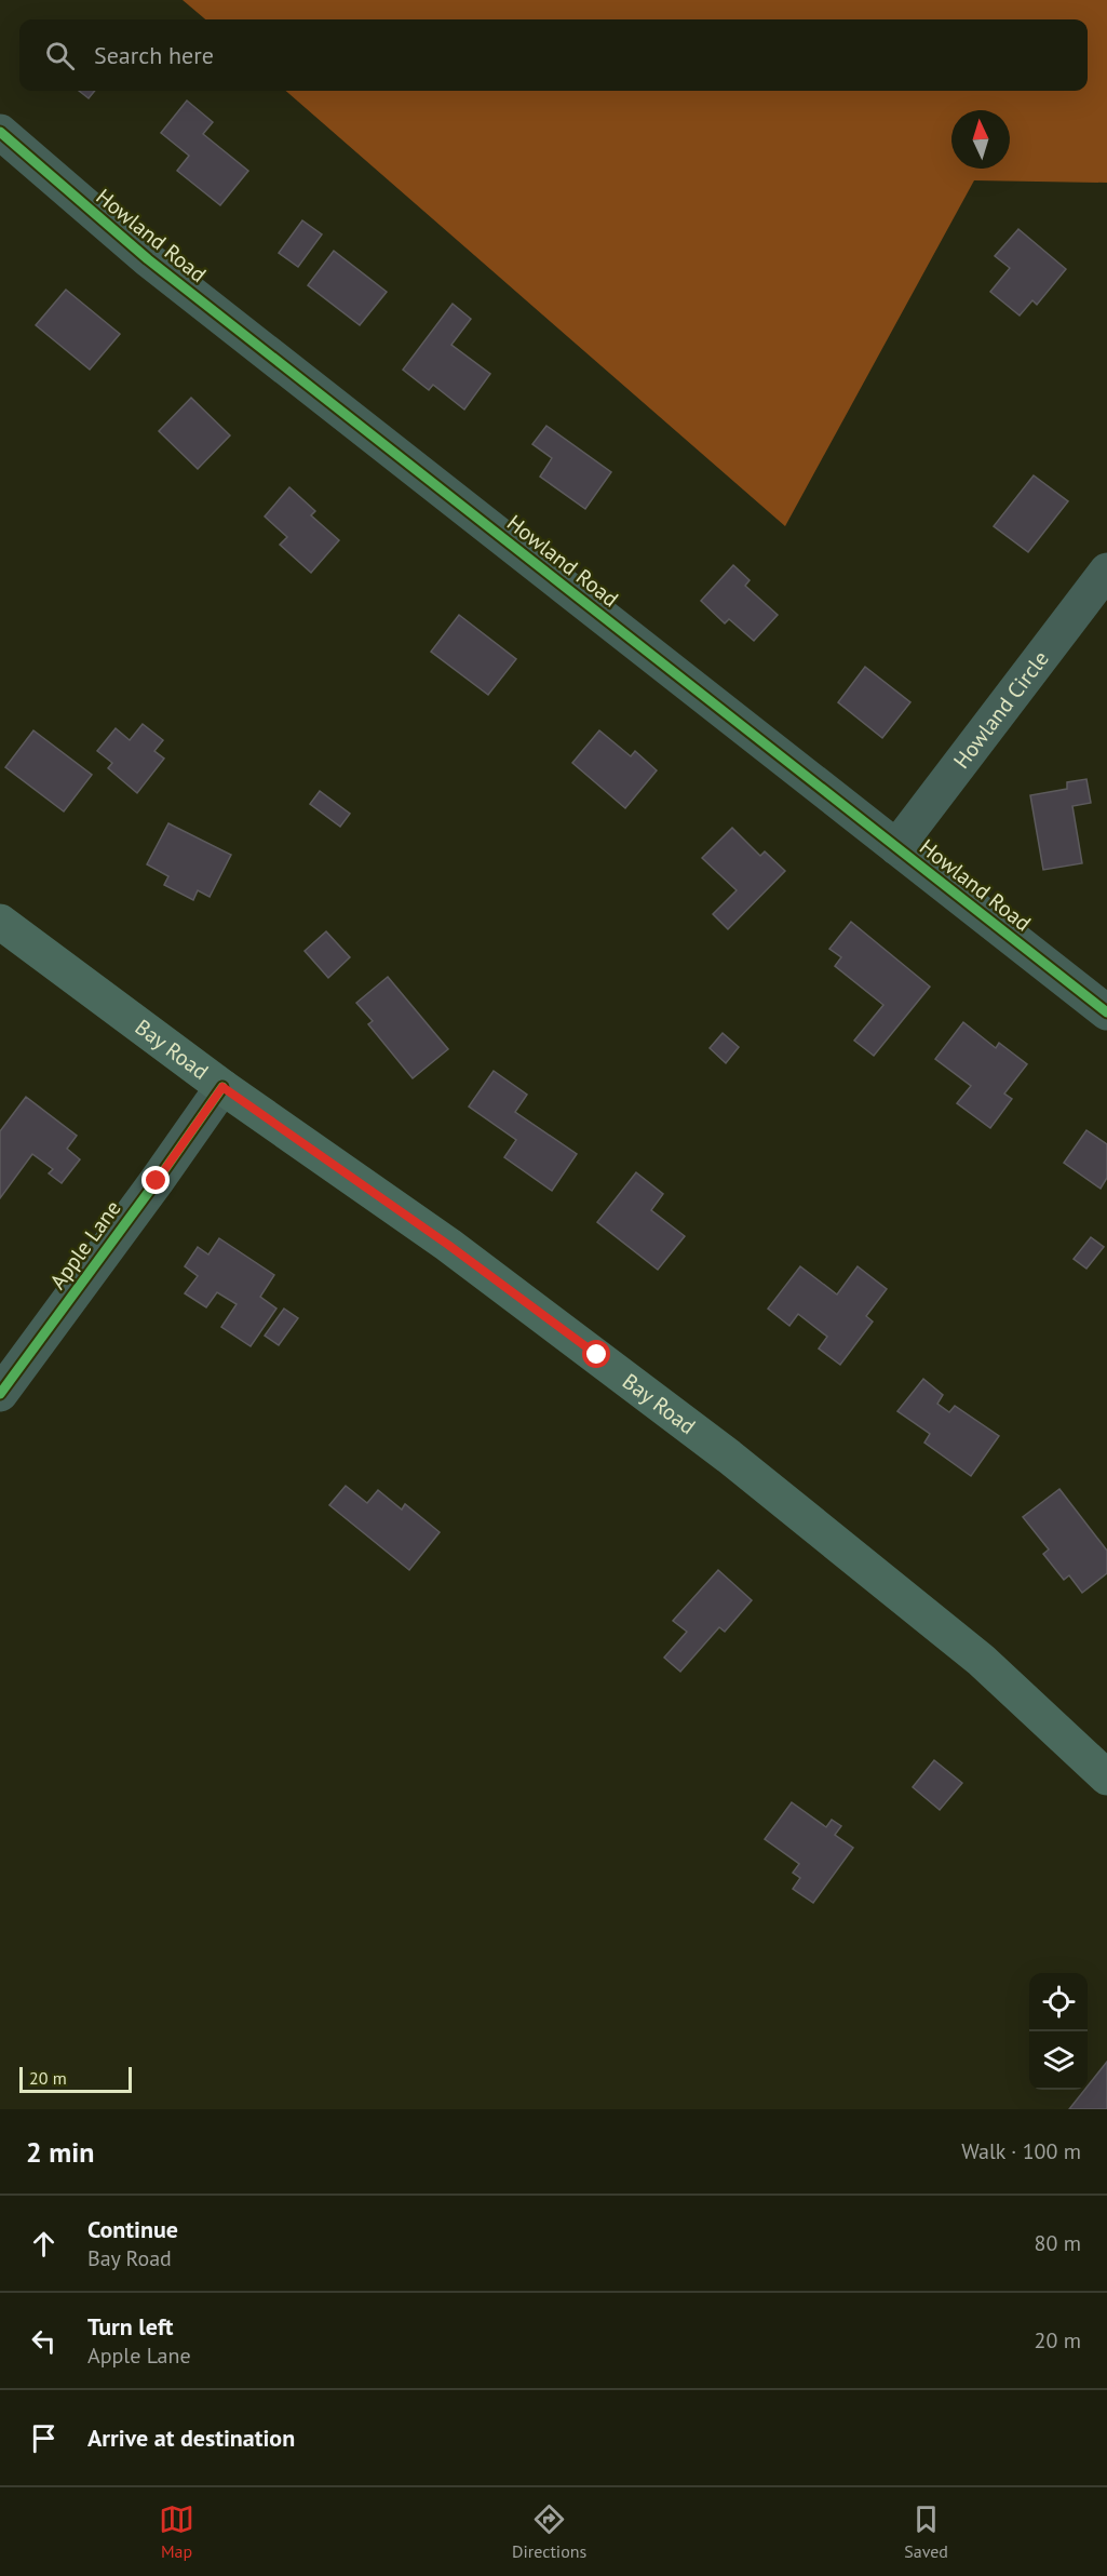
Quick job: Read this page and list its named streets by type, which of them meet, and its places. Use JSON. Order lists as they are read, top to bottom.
{
  "streets": {
    "main road": ["Bay Road"],
    "street": ["Howland Road", "Howland Circle", "Apple Lane"]
  },
  "crossings": [
    ["Howland Road", "Howland Circle"],
    ["Bay Road", "Apple Lane"]
  ],
  "scale_bar": "20 m",
  "north": "top",
  "page": {
    "search": "Search here",
    "scale": "20 m",
    "heading": ["2 min", "Walk · 100 m"],
    "list": [
      ["Continue", "Bay Road", "80 m"],
      ["Turn left", "Apple Lane", "20 m"],
      "Arrive at destination"
    ],
    "nav": ["Map", "Directions", "Saved"]
  }
}
